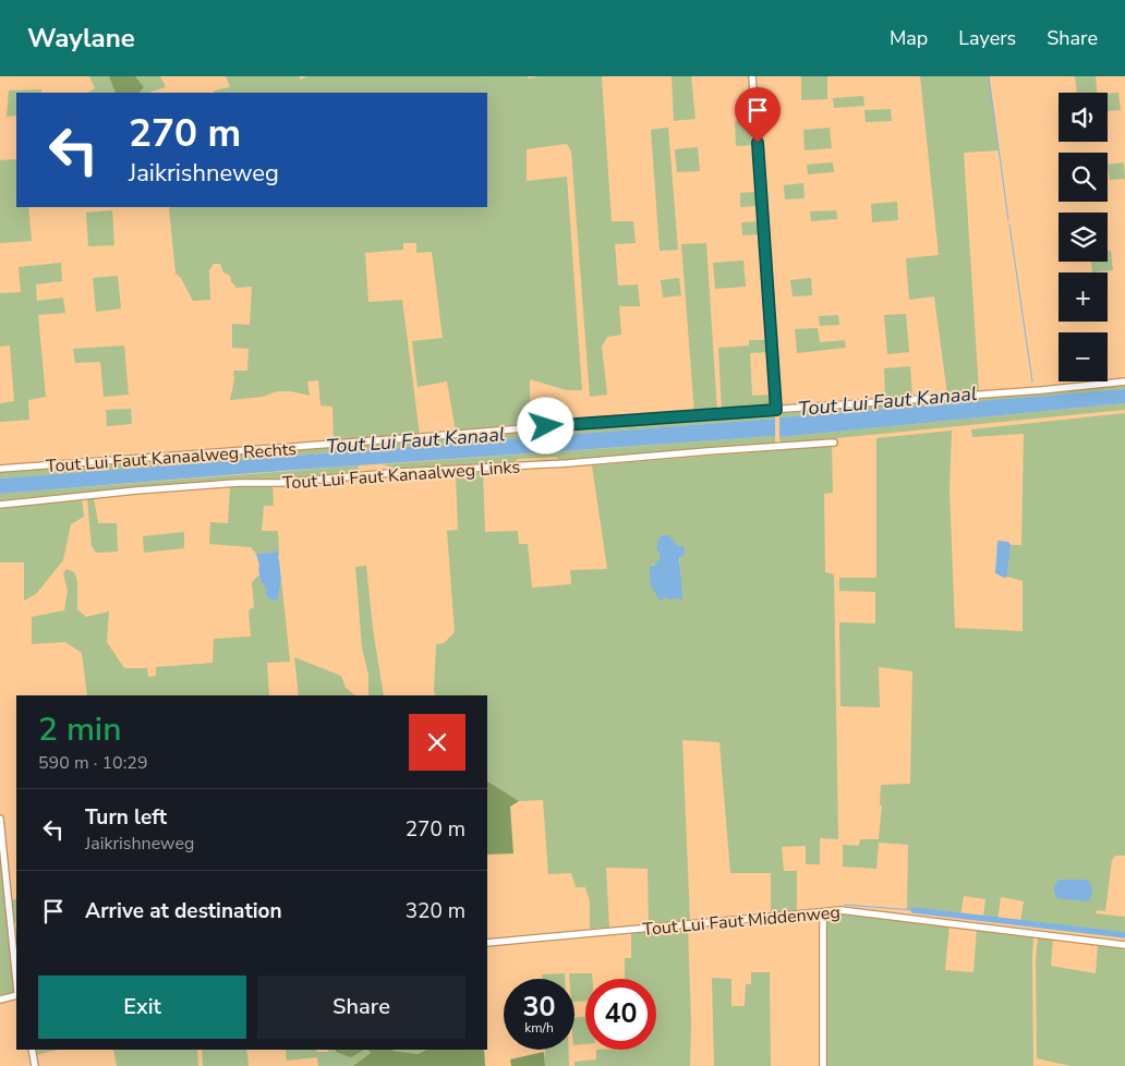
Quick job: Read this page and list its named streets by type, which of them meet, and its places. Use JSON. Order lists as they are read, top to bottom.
{
  "streets": {
    "street": ["Tout Lui Faut Kanaalweg Rechts", "Tout Lui Faut Kanaalweg Links", "Tout Lui Faut Middenweg"]
  },
  "water": ["Tout Lui Faut Kanaal"],
  "page": {
    "header": "Waylane",
    "nav": ["Map", "Layers", "Share"],
    "map_buttons": ["+", "−"],
    "turn": ["270 m", "Jaikrishneweg"],
    "heading": ["2 min", "590 m · 10:29"],
    "list": [
      {
        "name": "Turn left",
        "note": "Jaikrishneweg",
        "value": "270 m"
      },
      {
        "name": "Arrive at destination",
        "value": "320 m"
      }
    ],
    "buttons": ["Exit", "Share"],
    "speed": "30 km/h",
    "limit": "40"
  }
}
